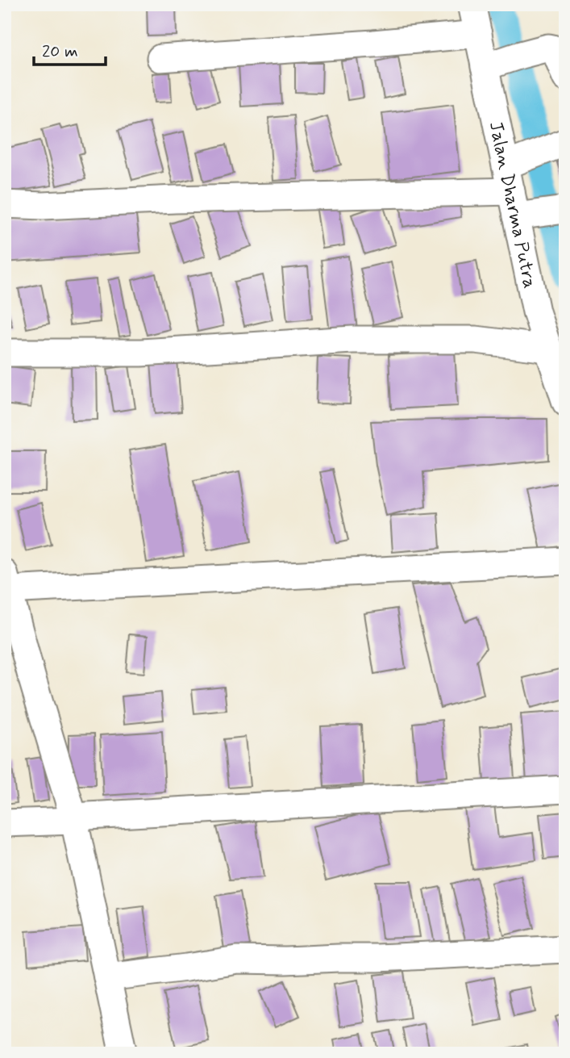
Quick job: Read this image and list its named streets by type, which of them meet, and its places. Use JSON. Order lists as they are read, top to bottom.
{
  "streets": {
    "street": ["Jalan Dharma Putra"]
  },
  "scale_bar": "20 m"
}
